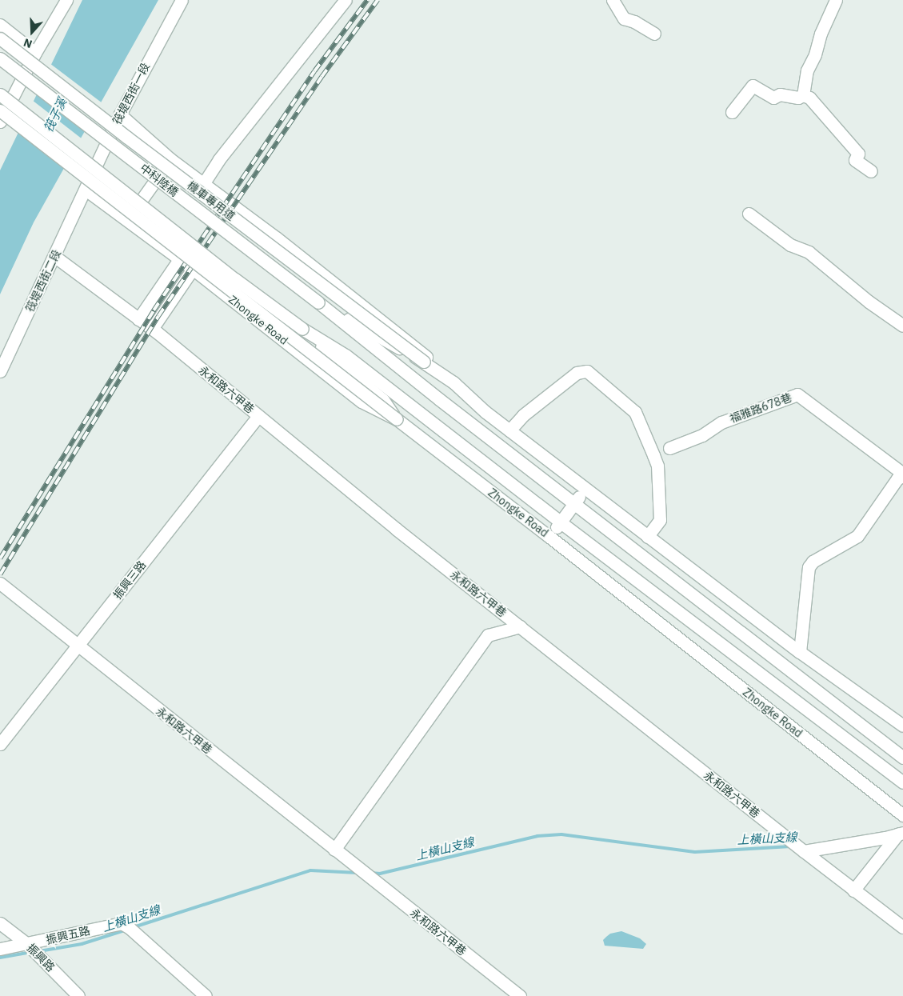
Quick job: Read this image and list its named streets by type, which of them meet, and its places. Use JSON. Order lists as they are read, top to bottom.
{
  "streets": {
    "street": [
      "筏堤西街一段",
      "中科陸橋",
      "機車專用道",
      "筏堤西街二段",
      "Zhongke Road",
      "永和路六甲巷",
      "福雅路678巷",
      "振興三路",
      "振興五路",
      "振興路"
    ]
  },
  "crossings": [
    ["筏堤西街一段", "筏堤西街二段"],
    ["筏堤西街一段", "Zhongke Road"],
    ["筏堤西街二段", "Zhongke Road"],
    ["筏堤西街二段", "永和路六甲巷"],
    ["永和路六甲巷", "振興三路"],
    ["振興五路", "振興路"]
  ],
  "water": ["筏子溪", "上橫山支線"],
  "north": "bottom"
}
